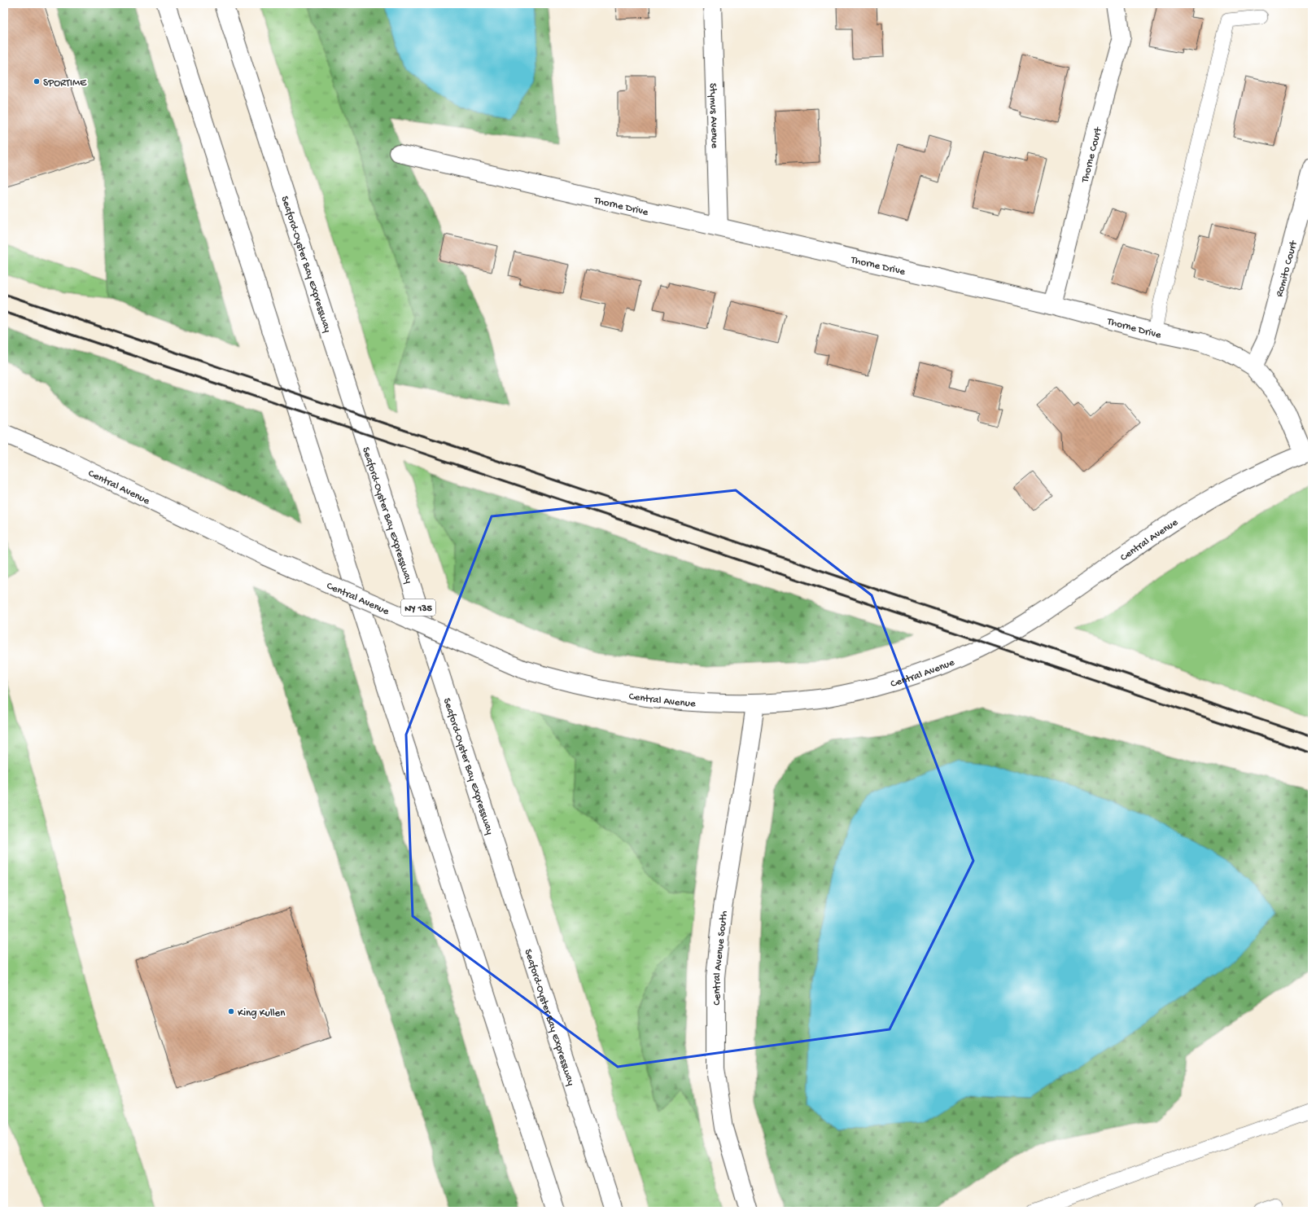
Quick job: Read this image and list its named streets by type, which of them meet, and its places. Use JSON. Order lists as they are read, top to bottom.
{
  "streets": {
    "main road": [
      "Stymus Avenue",
      "Thorne Court",
      "Thorne Drive",
      "Seaford-Oyster Bay Expressway",
      "Romito Court",
      "Central Avenue",
      "NY 135",
      "Central Avenue South"
    ]
  },
  "crossings": [
    ["Stymus Avenue", "Thorne Drive"],
    ["Thorne Court", "Thorne Drive"],
    ["Thorne Drive", "Romito Court"],
    ["Thorne Drive", "Central Avenue"],
    ["Central Avenue", "Central Avenue South"]
  ],
  "places": ["SPORTIME", "King Kullen"]
}
